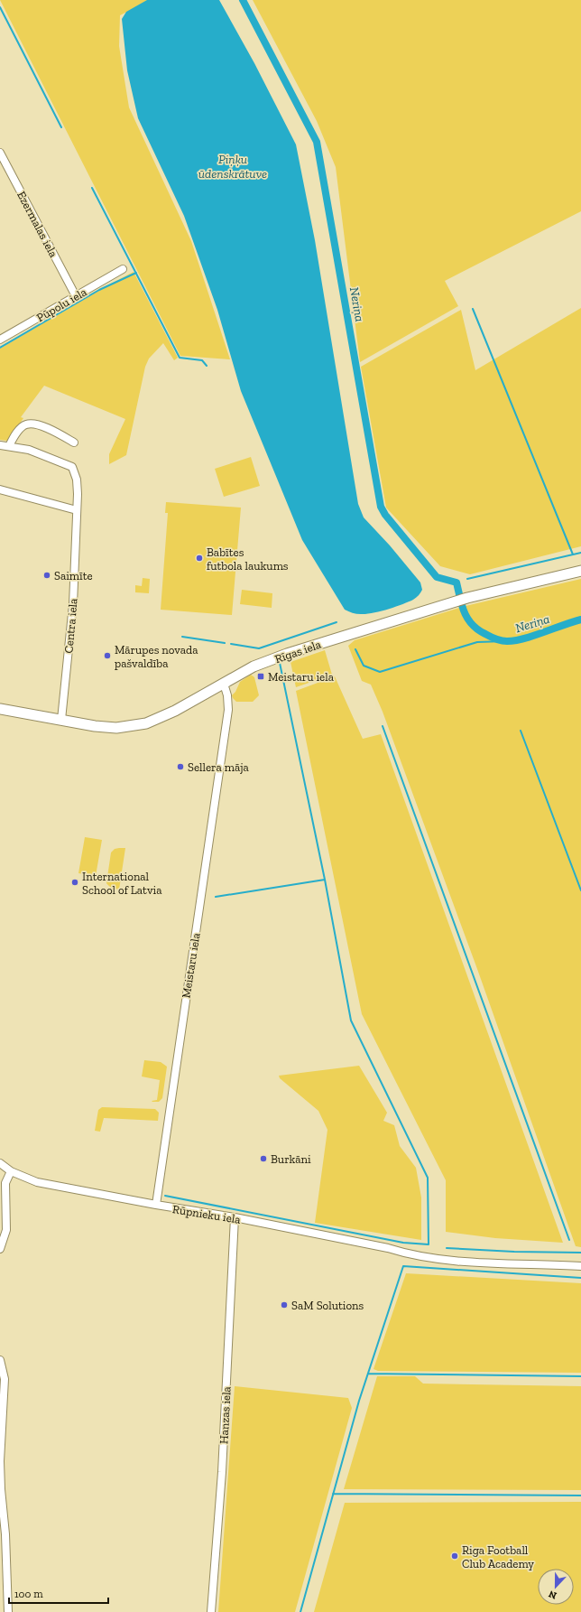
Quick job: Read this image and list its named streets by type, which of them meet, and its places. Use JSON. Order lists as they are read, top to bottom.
{
  "streets": {
    "main road": ["Rīgas iela"],
    "street": [
      "Ezermalas iela",
      "Pūpolu iela",
      "Centra iela",
      "Meistaru iela",
      "Rūpnieku iela",
      "Hanzas iela"
    ]
  },
  "crossings": [
    ["Ezermalas iela", "Pūpolu iela"],
    ["Centra iela", "Rīgas iela"],
    ["Rīgas iela", "Meistaru iela"],
    ["Meistaru iela", "Rūpnieku iela"],
    ["Rūpnieku iela", "Hanzas iela"]
  ],
  "water": ["Piņķu ūdenskrātuve", "Neriņa"],
  "places": {
    "other": [
      "Babītes futbola laukums",
      "Saimīte",
      "Mārupes novada pašvaldība",
      "Sellera māja",
      "International School of Latvia",
      "Burkāni",
      "SaM Solutions",
      "Riga Football Club Academy"
    ],
    "transit": ["Meistaru iela"]
  },
  "scale_bar": "100 m",
  "north": "bottom"
}
